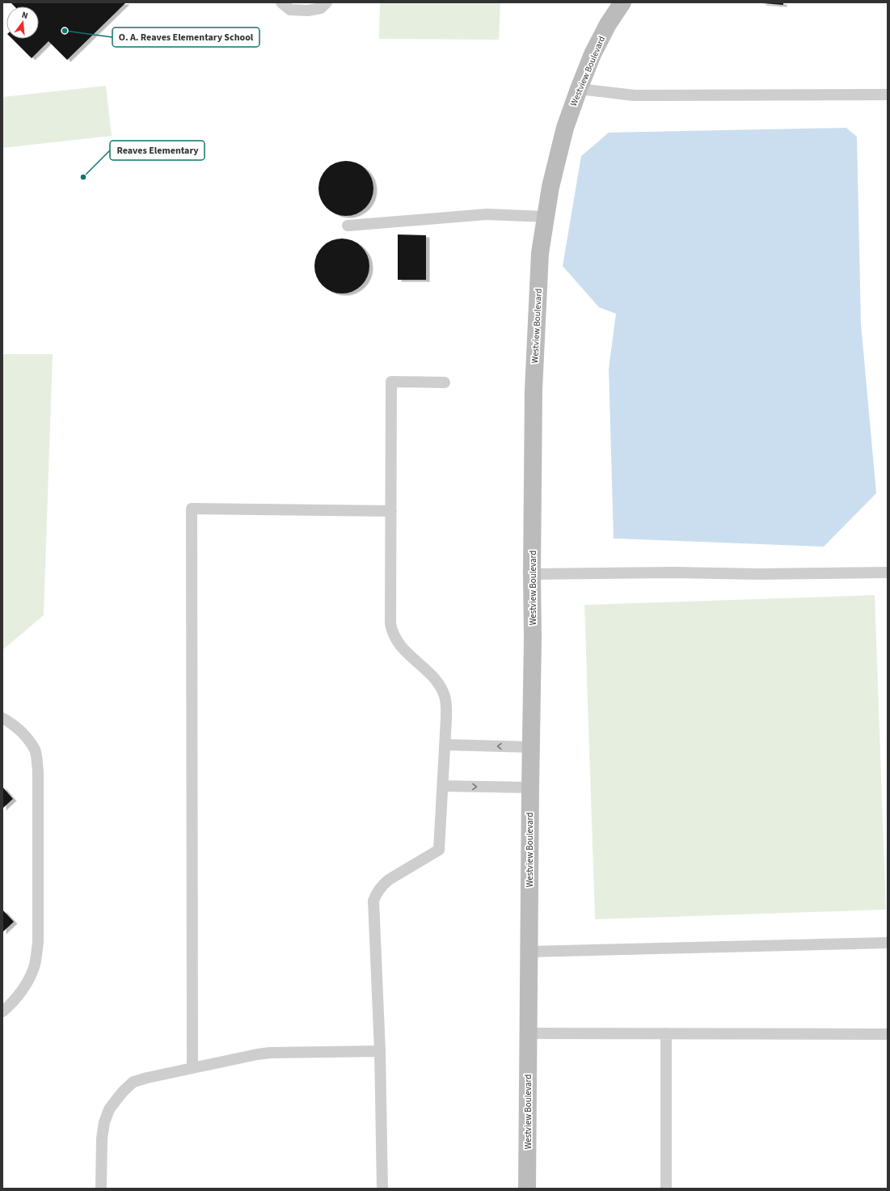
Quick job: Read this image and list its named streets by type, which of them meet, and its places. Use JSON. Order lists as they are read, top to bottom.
{
  "streets": {
    "street": ["Westview Boulevard"]
  },
  "places": ["O. A. Reaves Elementary School", "Reaves Elementary"],
  "north": "top"
}
